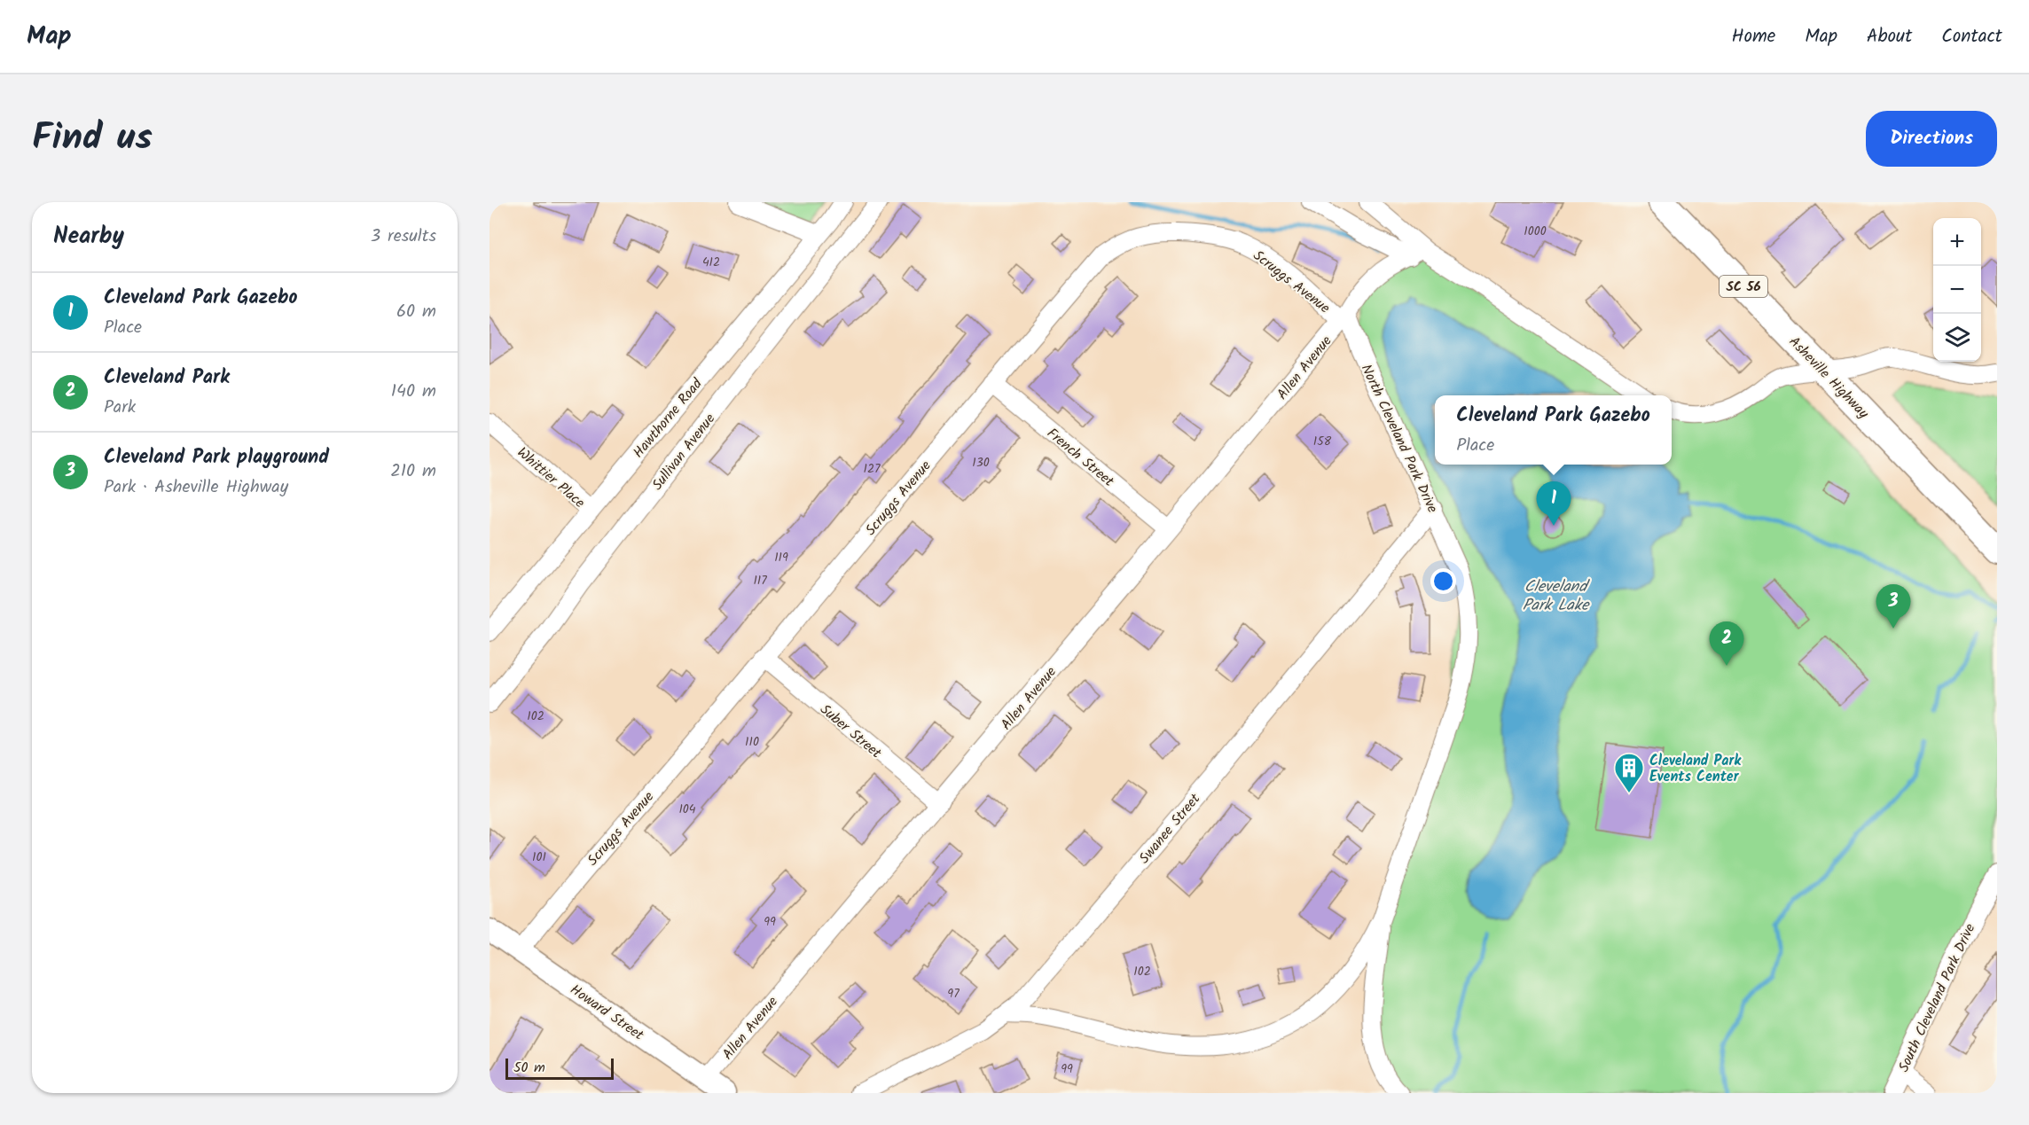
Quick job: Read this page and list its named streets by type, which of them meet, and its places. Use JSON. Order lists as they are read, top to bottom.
{
  "streets": {
    "main road": ["SC 56", "Asheville Highway"],
    "street": [
      "Scruggs Avenue",
      "Allen Avenue",
      "Hawthorne Road",
      "North Cleveland Park Drive",
      "Sullivan Avenue",
      "French Street",
      "Whittier Place",
      "Suber Street",
      "Swanee Street",
      "South Cleveland Park Drive",
      "Howard Street"
    ]
  },
  "crossings": [
    ["Scruggs Avenue", "Allen Avenue"],
    ["Scruggs Avenue", "North Cleveland Park Drive"],
    ["Scruggs Avenue", "French Street"],
    ["Scruggs Avenue", "Suber Street"],
    ["Scruggs Avenue", "Howard Street"],
    ["Allen Avenue", "North Cleveland Park Drive"],
    ["Allen Avenue", "French Street"],
    ["Allen Avenue", "Suber Street"],
    ["Allen Avenue", "Howard Street"],
    ["Hawthorne Road", "Whittier Place"],
    ["North Cleveland Park Drive", "Swanee Street"]
  ],
  "water": ["Cleveland Park Lake"],
  "places": {
    "building": ["Cleveland Park Events Center"]
  },
  "house_numbers": [
    "1000",
    "412",
    "158",
    "130",
    "127",
    "119",
    "117",
    "102",
    "110",
    "104",
    "101",
    "99",
    "102",
    "97",
    "99"
  ],
  "scale_bar": "50 m",
  "page": {
    "header": "Map",
    "nav": [
      "Home",
      "Map",
      "About",
      "Contact"
    ],
    "title": "Find us",
    "buttons": "Directions",
    "heading": ["Nearby", "3 results"],
    "map_buttons": ["+", "−"],
    "list": [
      {
        "mark": "1",
        "name": "Cleveland Park Gazebo",
        "note": "Place",
        "value": "60 m"
      },
      {
        "mark": "2",
        "name": "Cleveland Park",
        "note": "Park",
        "value": "140 m"
      },
      {
        "mark": "3",
        "name": "Cleveland Park playground",
        "note": "Park · Asheville Highway",
        "value": "210 m"
      }
    ],
    "popup": ["Cleveland Park Gazebo", "Place"],
    "pins": ["1", "3", "2"],
    "scale": "50 m"
  }
}
